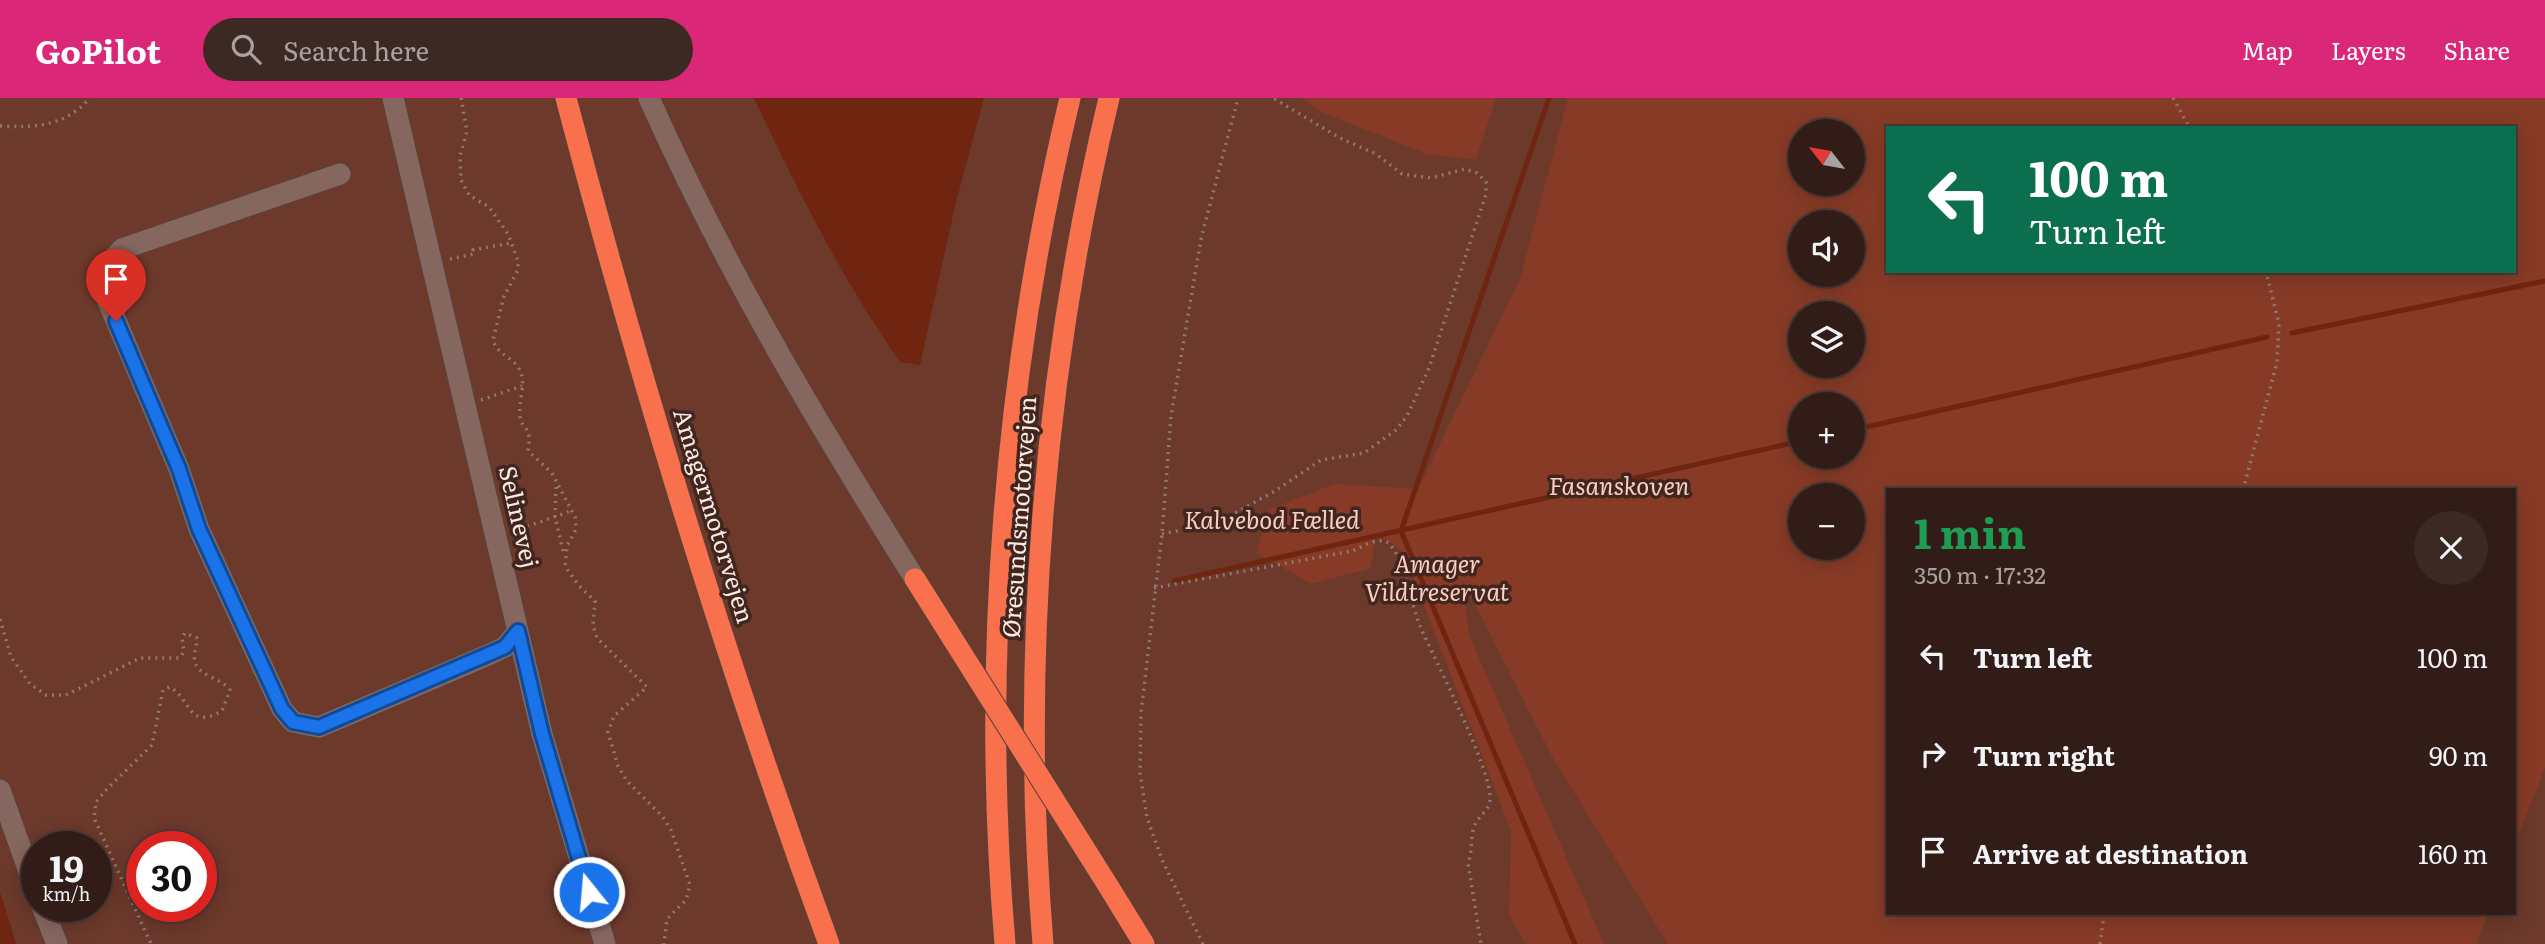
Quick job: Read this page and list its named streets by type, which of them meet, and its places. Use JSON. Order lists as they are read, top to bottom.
{
  "streets": {
    "highway": ["Amagermotorvejen", "Øresundsmotorvejen"],
    "street": ["Selinevej"]
  },
  "parks": ["Fasanskoven", "Kalvebod Fælled", "Amager Vildtreservat"],
  "north": "top left",
  "page": {
    "header": "GoPilot",
    "search": "Search here",
    "nav": ["Map", "Layers", "Share"],
    "map_buttons": ["+", "−"],
    "turn": ["100 m", "Turn left"],
    "heading": ["1 min", "350 m · 17:32"],
    "list": [
      {
        "name": "Turn left",
        "value": "100 m"
      },
      {
        "name": "Turn right",
        "value": "90 m"
      },
      {
        "name": "Arrive at destination",
        "value": "160 m"
      }
    ],
    "speed": "19 km/h",
    "limit": "30"
  }
}
